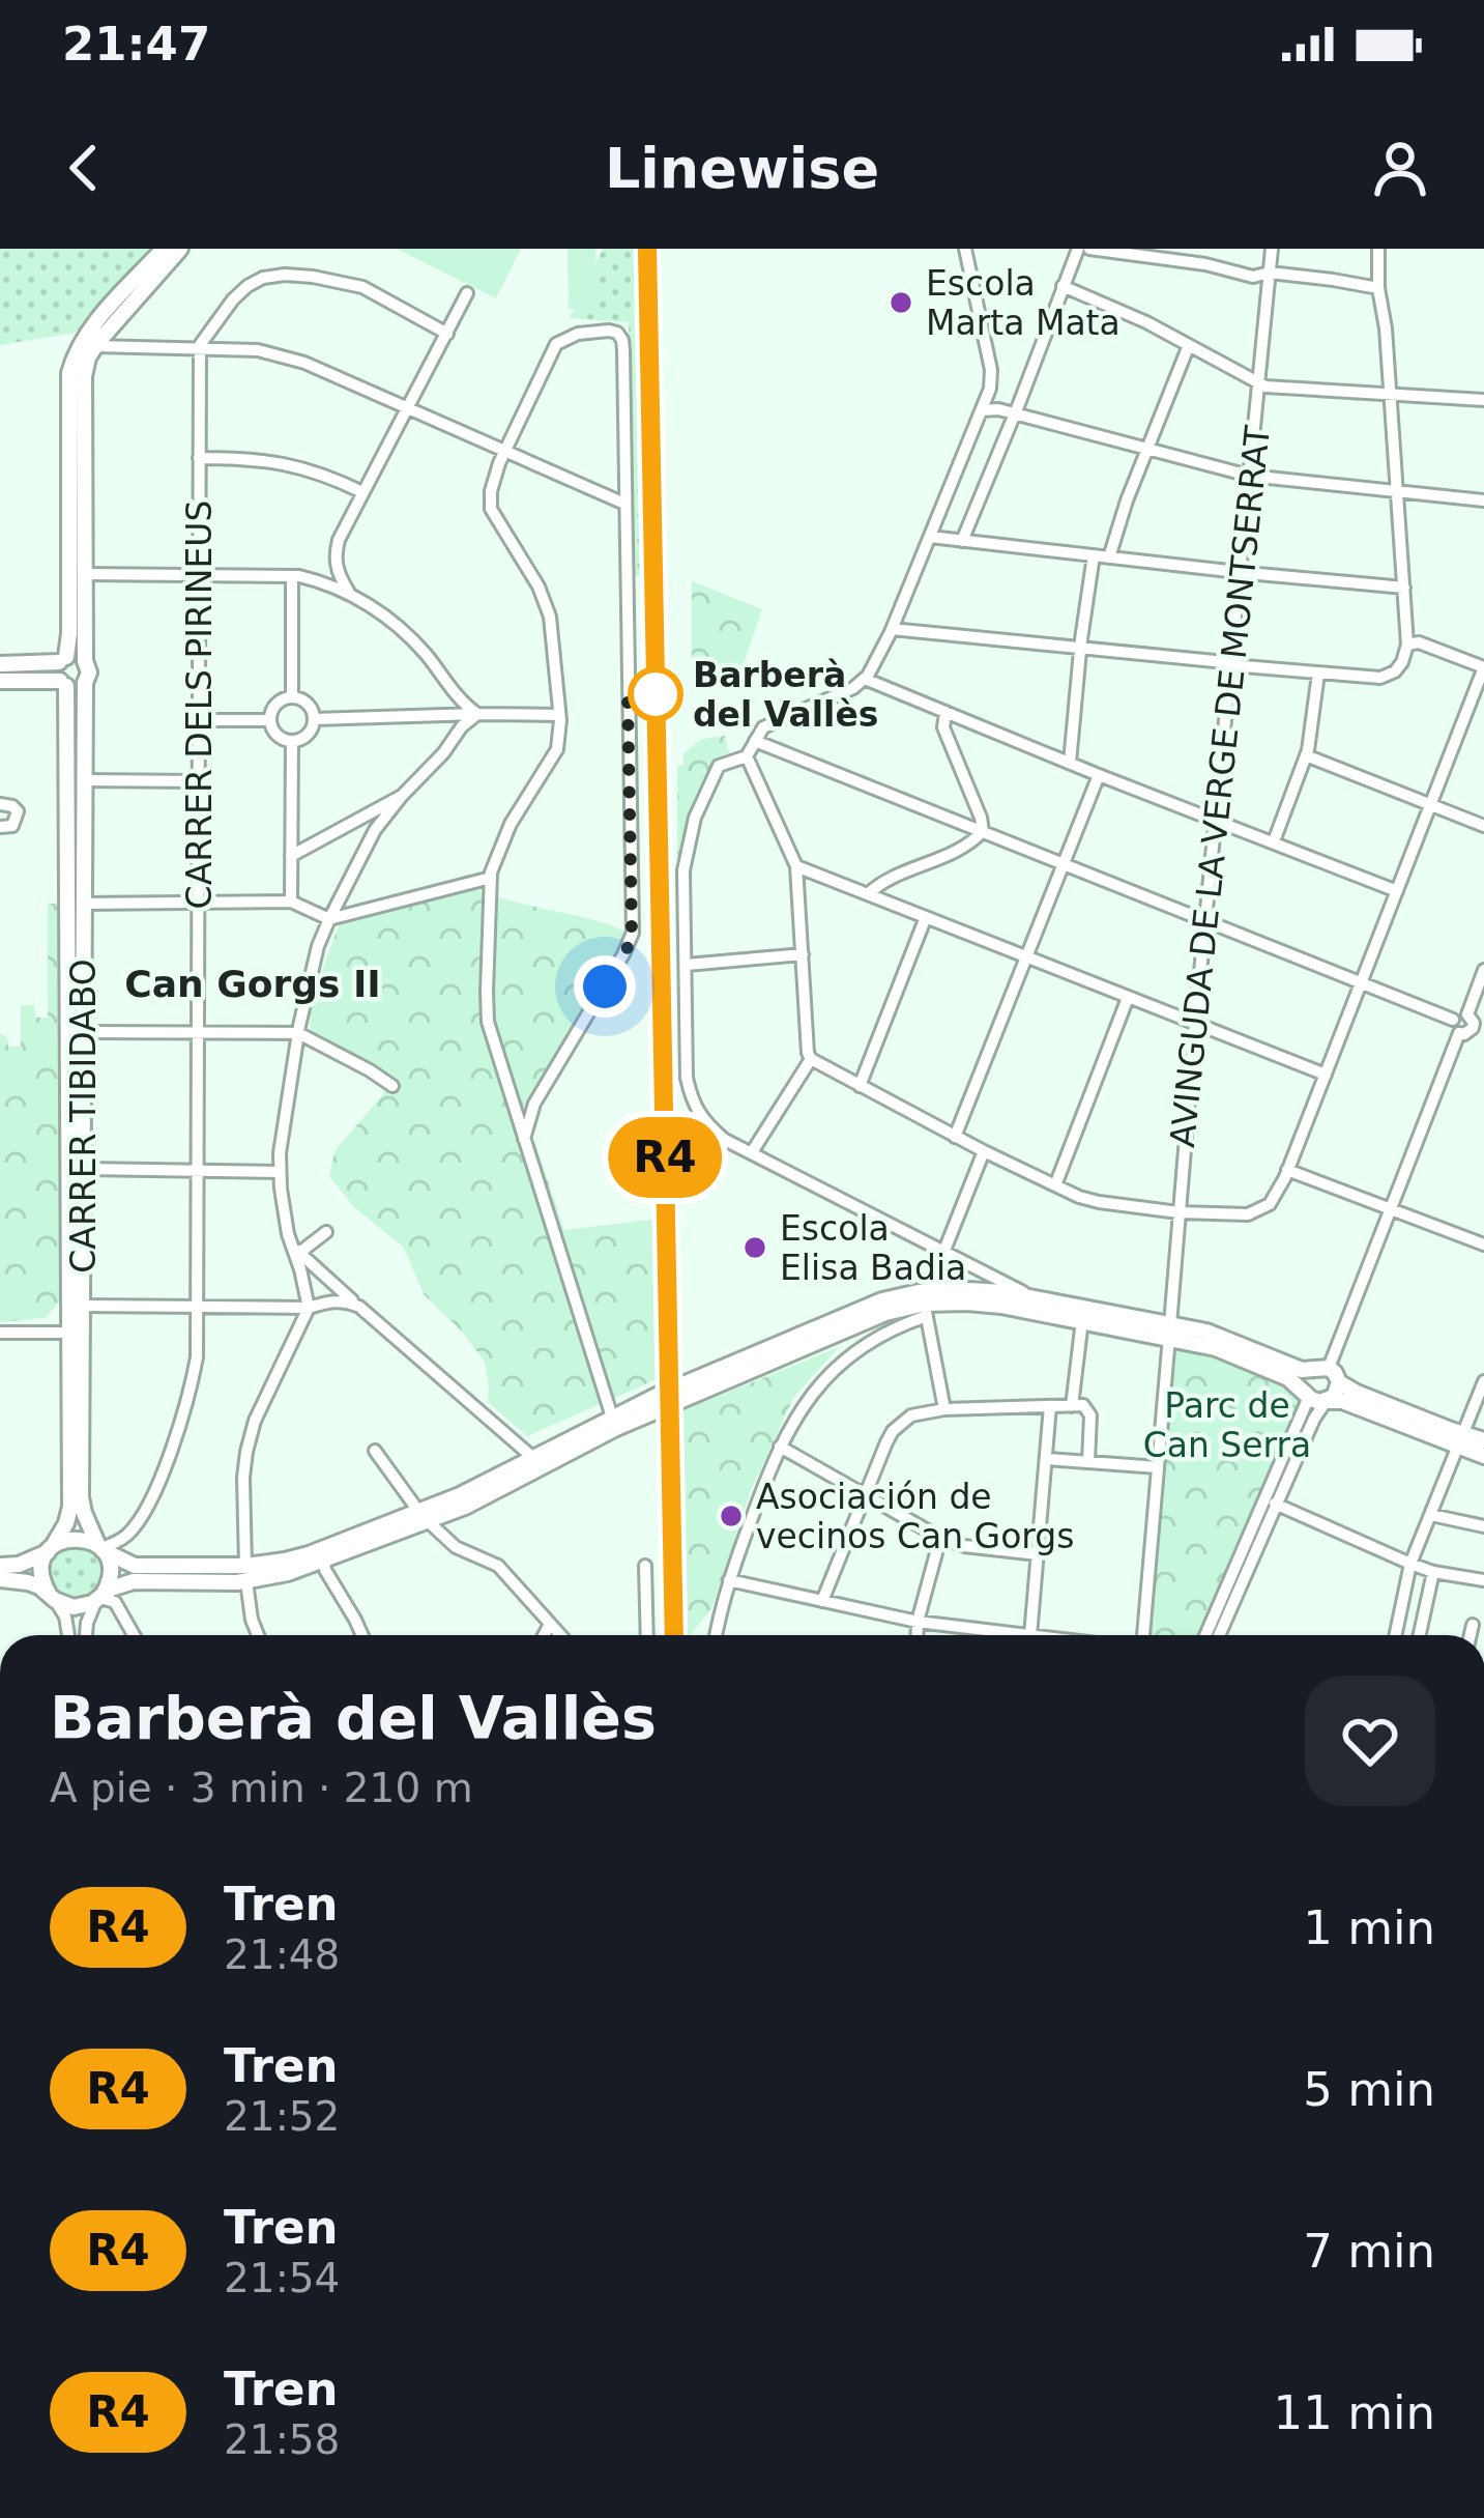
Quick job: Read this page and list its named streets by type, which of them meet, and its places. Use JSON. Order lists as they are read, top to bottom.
{
  "streets": {
    "street": ["CARRER DELS PIRINEUS", "AVINGUDA DE LA VERGE DE MONTSERRAT", "CARRER TIBIDABO"]
  },
  "crossings": [
    ["CARRER DELS PIRINEUS", "CARRER TIBIDABO"]
  ],
  "districts": ["Can Gorgs II"],
  "parks": ["Parc de Can Serra"],
  "places": [
    "Escola Marta Mata",
    "Barberà del Vallès",
    "Escola Elisa Badia",
    "Asociación de vecinos Can Gorgs"
  ],
  "page": {
    "status": "21:47",
    "header": "Linewise",
    "on_map": "R4",
    "heading": ["Barberà del Vallès", "A pie · 3 min · 210 m"],
    "list": [
      {
        "mark": "R4",
        "name": "Tren",
        "note": "21:48",
        "value": "1 min"
      },
      {
        "mark": "R4",
        "name": "Tren",
        "note": "21:52",
        "value": "5 min"
      },
      {
        "mark": "R4",
        "name": "Tren",
        "note": "21:54",
        "value": "7 min"
      },
      {
        "mark": "R4",
        "name": "Tren",
        "note": "21:58",
        "value": "11 min"
      }
    ]
  }
}
